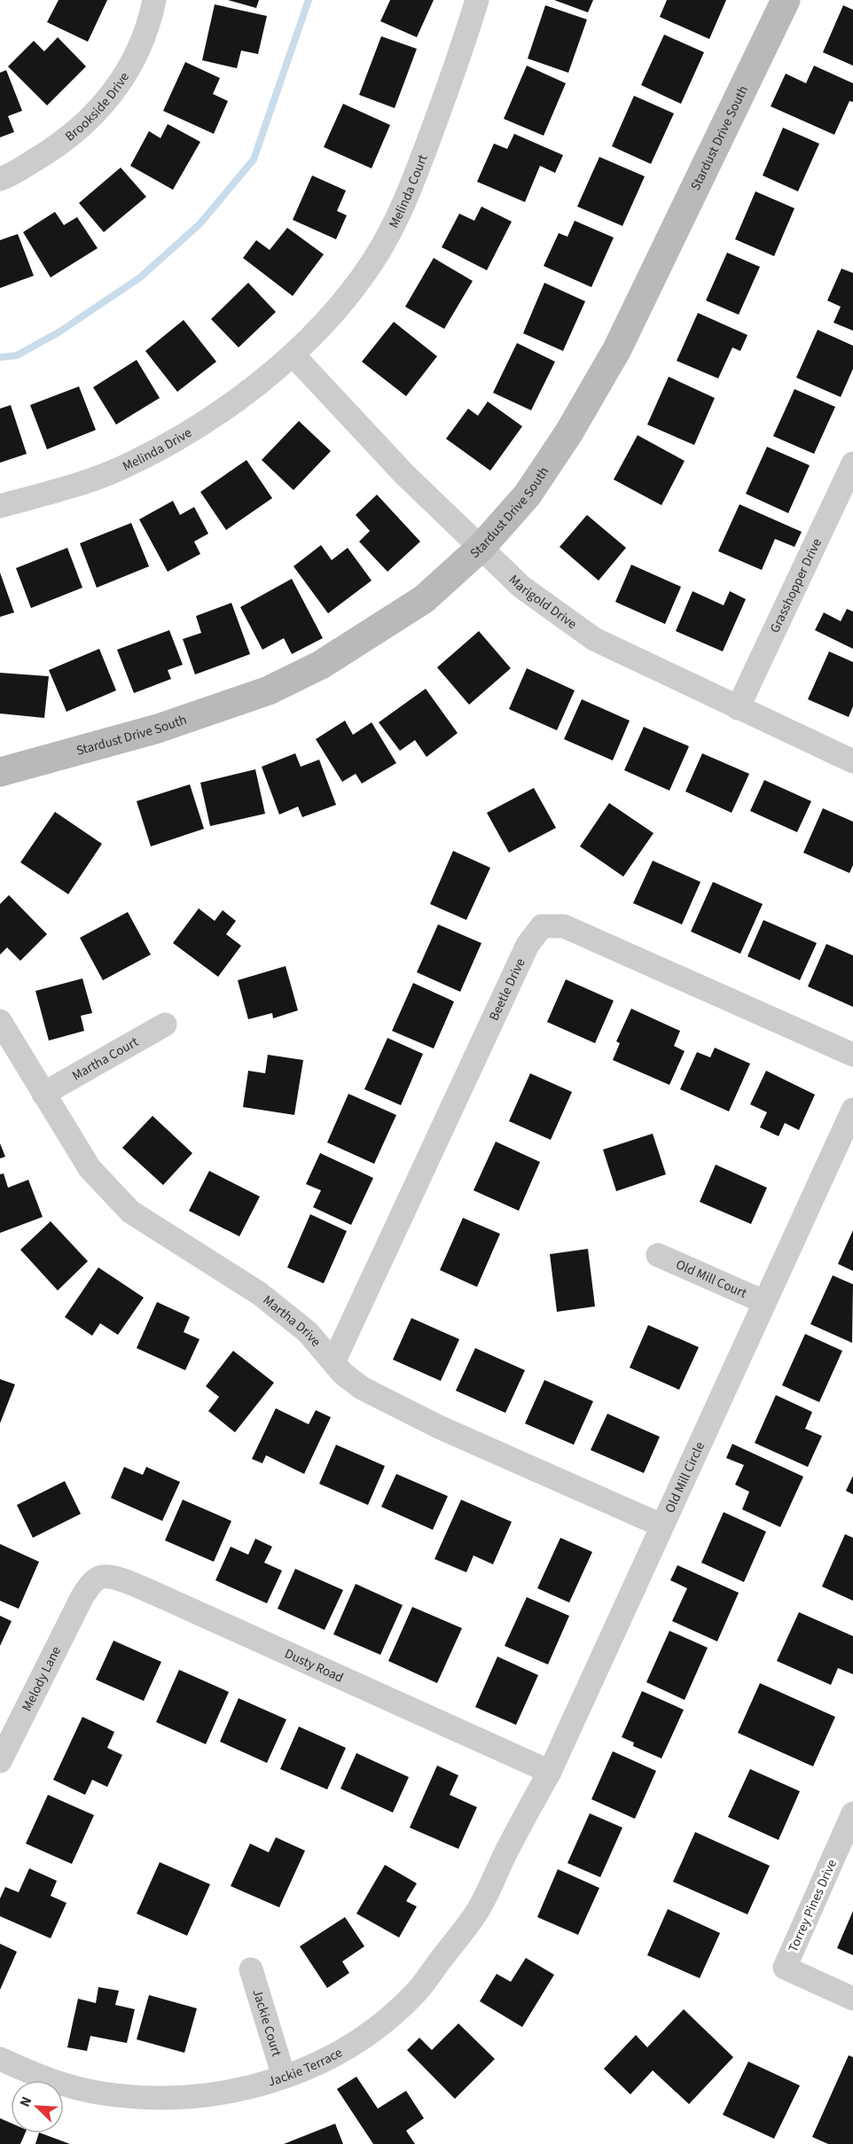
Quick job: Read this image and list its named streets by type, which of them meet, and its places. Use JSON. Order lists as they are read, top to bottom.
{
  "streets": {
    "street": [
      "Brookside Drive",
      "Stardust Drive South",
      "Melinda Court",
      "Melinda Drive",
      "Grasshopper Drive",
      "Marigold Drive",
      "Beetle Drive",
      "Martha Court",
      "Old Mill Court",
      "Martha Drive",
      "Old Mill Circle",
      "Dusty Road",
      "Melody Lane",
      "Torrey Pines Drive",
      "Jackie Court",
      "Jackie Terrace"
    ]
  },
  "crossings": [
    ["Stardust Drive South", "Marigold Drive"],
    ["Melinda Court", "Melinda Drive"],
    ["Melinda Court", "Marigold Drive"],
    ["Melinda Drive", "Marigold Drive"],
    ["Grasshopper Drive", "Marigold Drive"],
    ["Beetle Drive", "Martha Drive"],
    ["Martha Court", "Martha Drive"],
    ["Old Mill Court", "Old Mill Circle"],
    ["Martha Drive", "Old Mill Circle"],
    ["Old Mill Circle", "Dusty Road"],
    ["Old Mill Circle", "Jackie Terrace"],
    ["Dusty Road", "Melody Lane"],
    ["Jackie Court", "Jackie Terrace"]
  ],
  "north": "top left"
}
